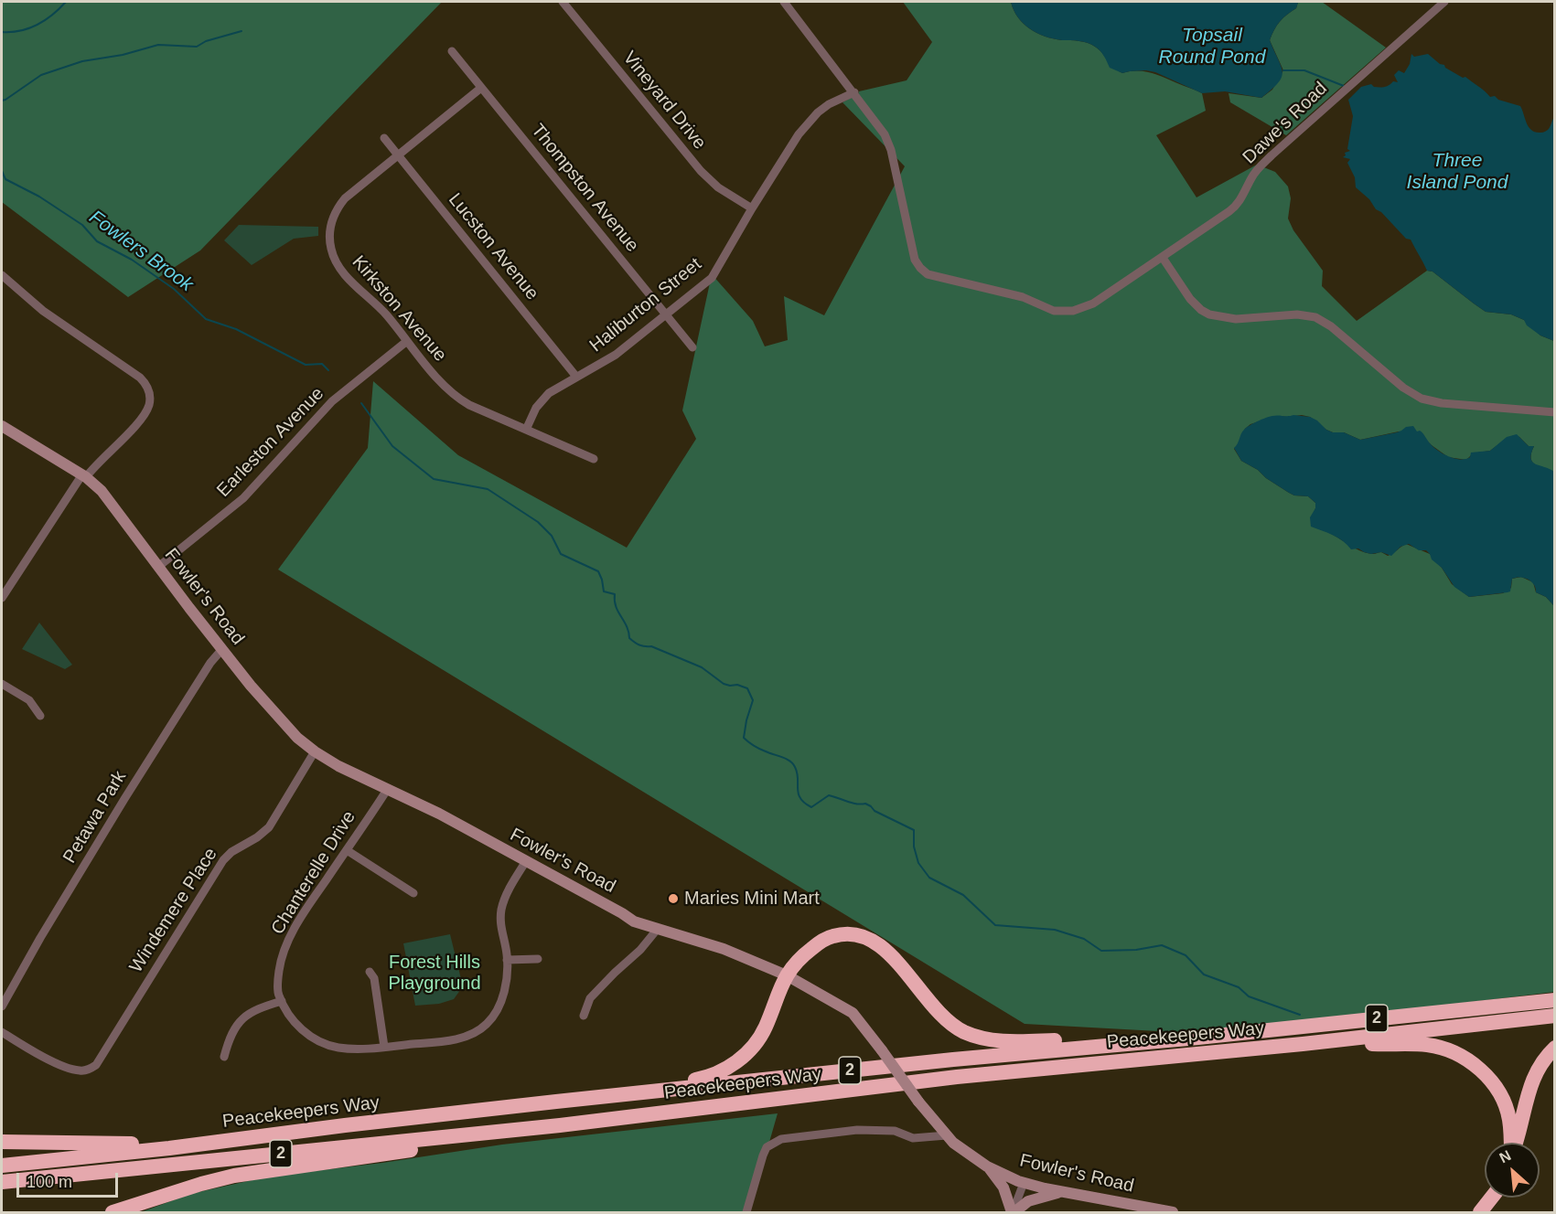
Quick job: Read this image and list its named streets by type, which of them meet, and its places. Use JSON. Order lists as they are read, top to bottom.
{
  "streets": {
    "highway": ["2", "Peacekeepers Way"],
    "street": [
      "Vineyard Drive",
      "Dawe's Road",
      "Thompston Avenue",
      "Lucston Avenue",
      "Haliburton Street",
      "Kirkston Avenue",
      "Earleston Avenue",
      "Fowler's Road",
      "Petawa Park",
      "Chanterelle Drive",
      "Windemere Place"
    ]
  },
  "crossings": [
    ["Vineyard Drive", "Haliburton Street"],
    ["Dawe's Road", "Haliburton Street"],
    ["Thompston Avenue", "Haliburton Street"],
    ["Thompston Avenue", "Kirkston Avenue"],
    ["Lucston Avenue", "Haliburton Street"],
    ["Lucston Avenue", "Kirkston Avenue"],
    ["Haliburton Street", "Kirkston Avenue"],
    ["Kirkston Avenue", "Earleston Avenue"],
    ["Earleston Avenue", "Fowler's Road"],
    ["Fowler's Road", "Petawa Park"],
    ["Fowler's Road", "Chanterelle Drive"],
    ["Fowler's Road", "Windemere Place"]
  ],
  "water": ["Topsail Round Pond", "Three Island Pond", "Fowlers Brook"],
  "parks": ["Forest Hills Playground"],
  "places": ["Maries Mini Mart"],
  "scale_bar": "100 m",
  "north": "top left"
}
